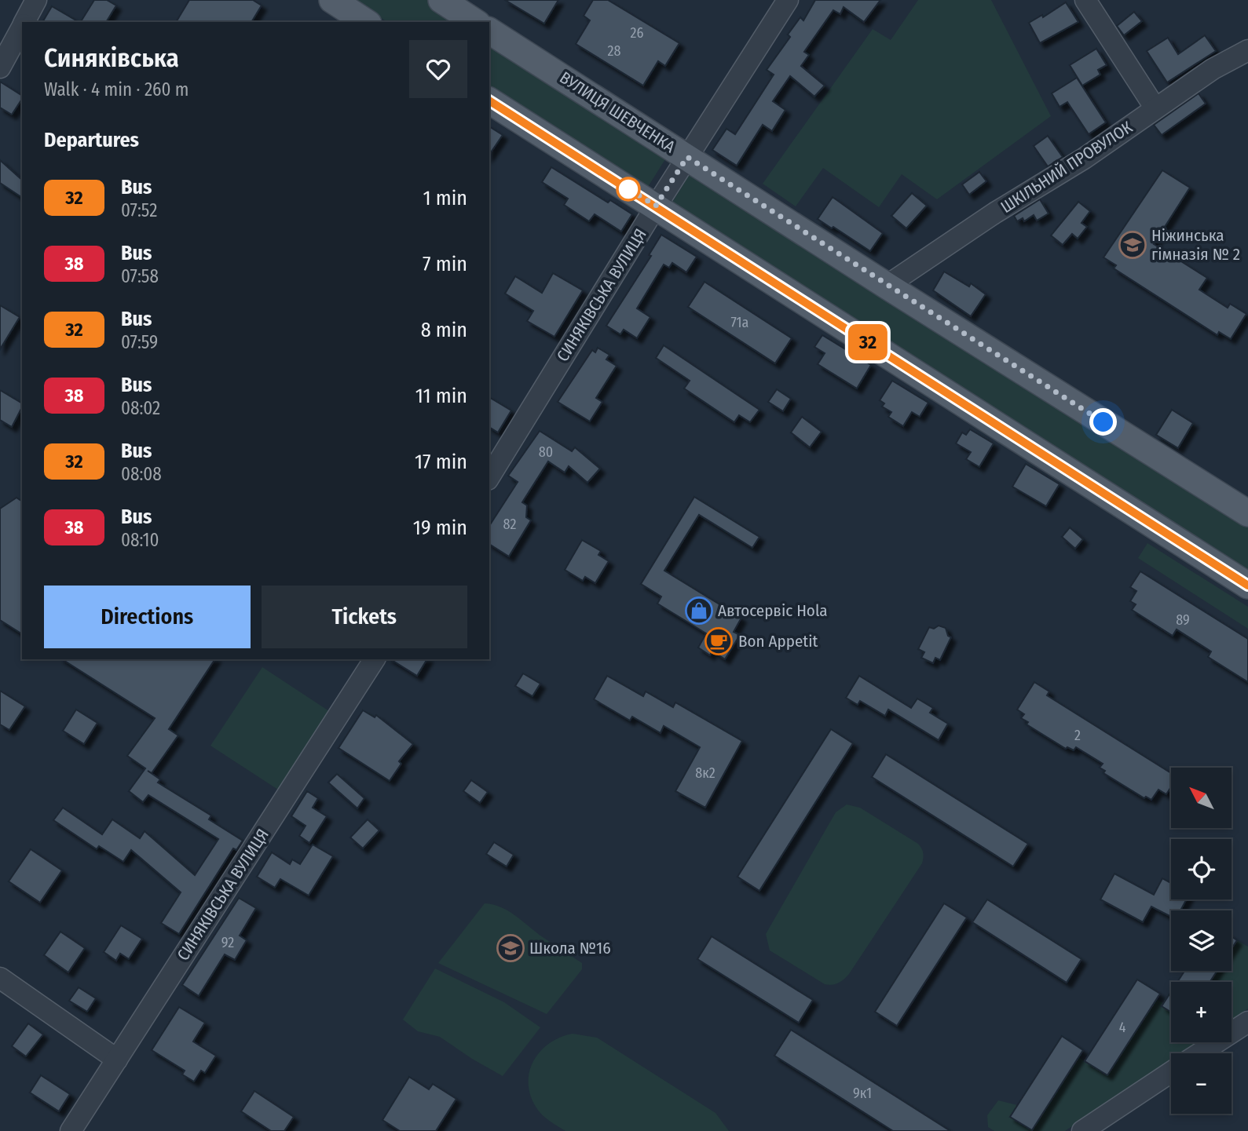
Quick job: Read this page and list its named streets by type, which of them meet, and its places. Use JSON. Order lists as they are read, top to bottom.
{
  "streets": {
    "main road": ["ВУЛИЦЯ ШЕВЧЕНКА"],
    "street": ["ШКІЛЬНИЙ ПРОВУЛОК", "СИНЯКІВСЬКА ВУЛИЦЯ"]
  },
  "crossings": [
    ["ВУЛИЦЯ ШЕВЧЕНКА", "ШКІЛЬНИЙ ПРОВУЛОК"],
    ["ВУЛИЦЯ ШЕВЧЕНКА", "СИНЯКІВСЬКА ВУЛИЦЯ"]
  ],
  "places": {
    "school or university": ["Ніжинська гімназія № 2", "Школа №16"],
    "shop": ["Автосервіс Hola"],
    "cafe": ["Bon Appetit"]
  },
  "lines": ["bus line 32"],
  "house_numbers": [
    "26",
    "28",
    "71а",
    "80",
    "82",
    "89",
    "2",
    "8к2",
    "92",
    "4",
    "9к1"
  ],
  "north": "top left",
  "page": {
    "on_map": "32",
    "heading": [
      ["Синяківська", "Walk · 4 min · 260 m"],
      "Departures"
    ],
    "list": [
      {
        "mark": "32",
        "name": "Bus",
        "note": "07:52",
        "value": "1 min"
      },
      {
        "mark": "38",
        "name": "Bus",
        "note": "07:58",
        "value": "7 min"
      },
      {
        "mark": "32",
        "name": "Bus",
        "note": "07:59",
        "value": "8 min"
      },
      {
        "mark": "38",
        "name": "Bus",
        "note": "08:02",
        "value": "11 min"
      },
      {
        "mark": "32",
        "name": "Bus",
        "note": "08:08",
        "value": "17 min"
      },
      {
        "mark": "38",
        "name": "Bus",
        "note": "08:10",
        "value": "19 min"
      }
    ],
    "buttons": ["Directions", "Tickets"],
    "map_buttons": ["+", "−"]
  }
}
